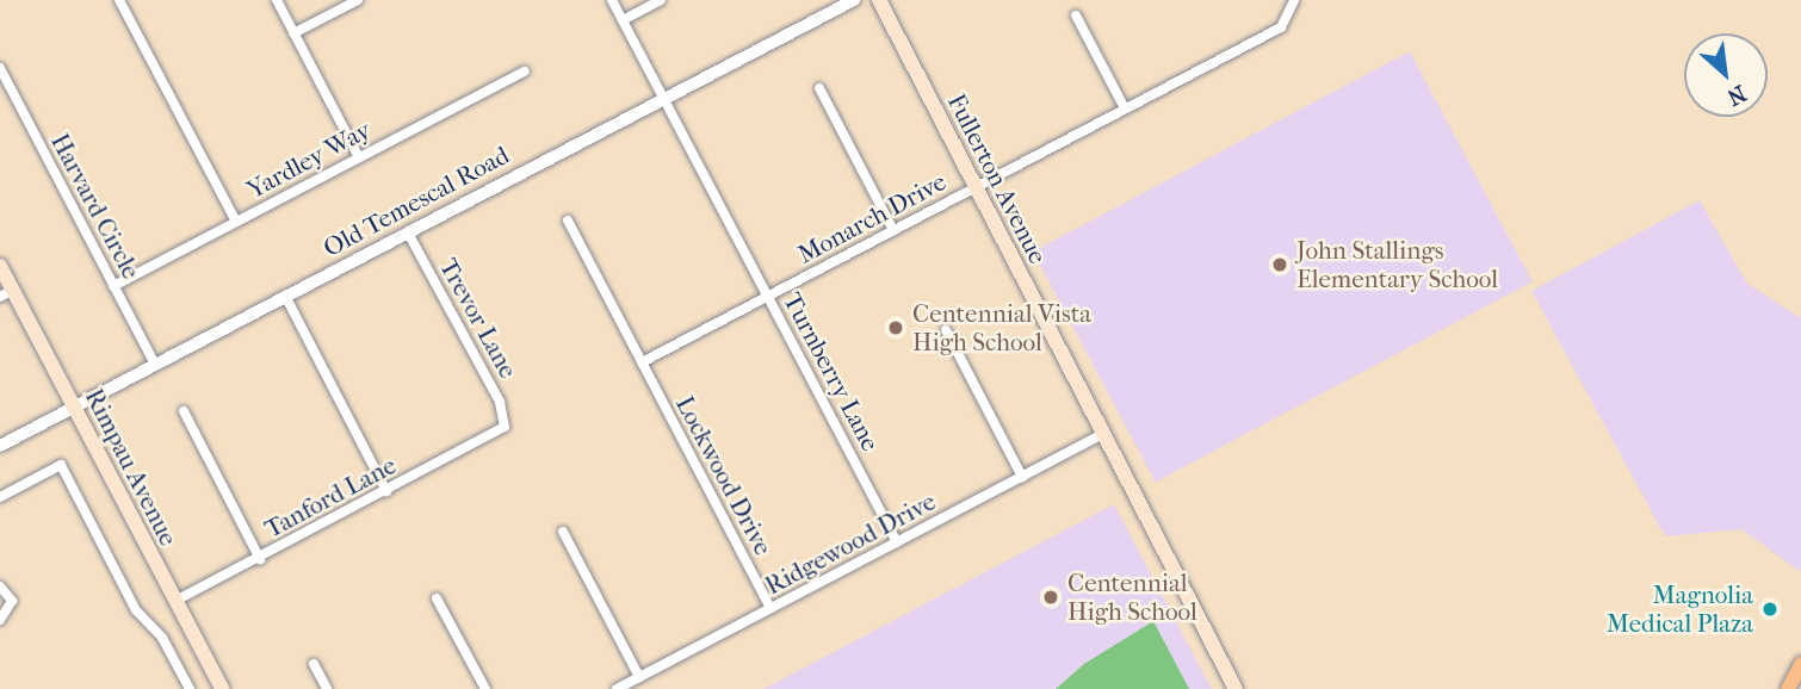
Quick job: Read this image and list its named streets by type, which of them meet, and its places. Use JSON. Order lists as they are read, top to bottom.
{
  "streets": {
    "main road": ["Fullerton Avenue", "Rimpau Avenue"],
    "street": [
      "Yardley Way",
      "Old Temescal Road",
      "Harvard Circle",
      "Monarch Drive",
      "Trevor Lane",
      "Turnberry Lane",
      "Lockwood Drive",
      "Tanford Lane",
      "Ridgewood Drive"
    ]
  },
  "crossings": [
    ["Yardley Way", "Harvard Circle"],
    ["Fullerton Avenue", "Monarch Drive"],
    ["Fullerton Avenue", "Ridgewood Drive"],
    ["Old Temescal Road", "Harvard Circle"],
    ["Old Temescal Road", "Trevor Lane"],
    ["Old Temescal Road", "Turnberry Lane"],
    ["Old Temescal Road", "Rimpau Avenue"],
    ["Monarch Drive", "Turnberry Lane"],
    ["Monarch Drive", "Lockwood Drive"],
    ["Trevor Lane", "Tanford Lane"],
    ["Turnberry Lane", "Ridgewood Drive"],
    ["Rimpau Avenue", "Tanford Lane"],
    ["Lockwood Drive", "Ridgewood Drive"]
  ],
  "places": [
    "John Stallings Elementary School",
    "Centennial Vista High School",
    "Centennial High School",
    "Magnolia Medical Plaza"
  ],
  "north": "bottom right"
}
